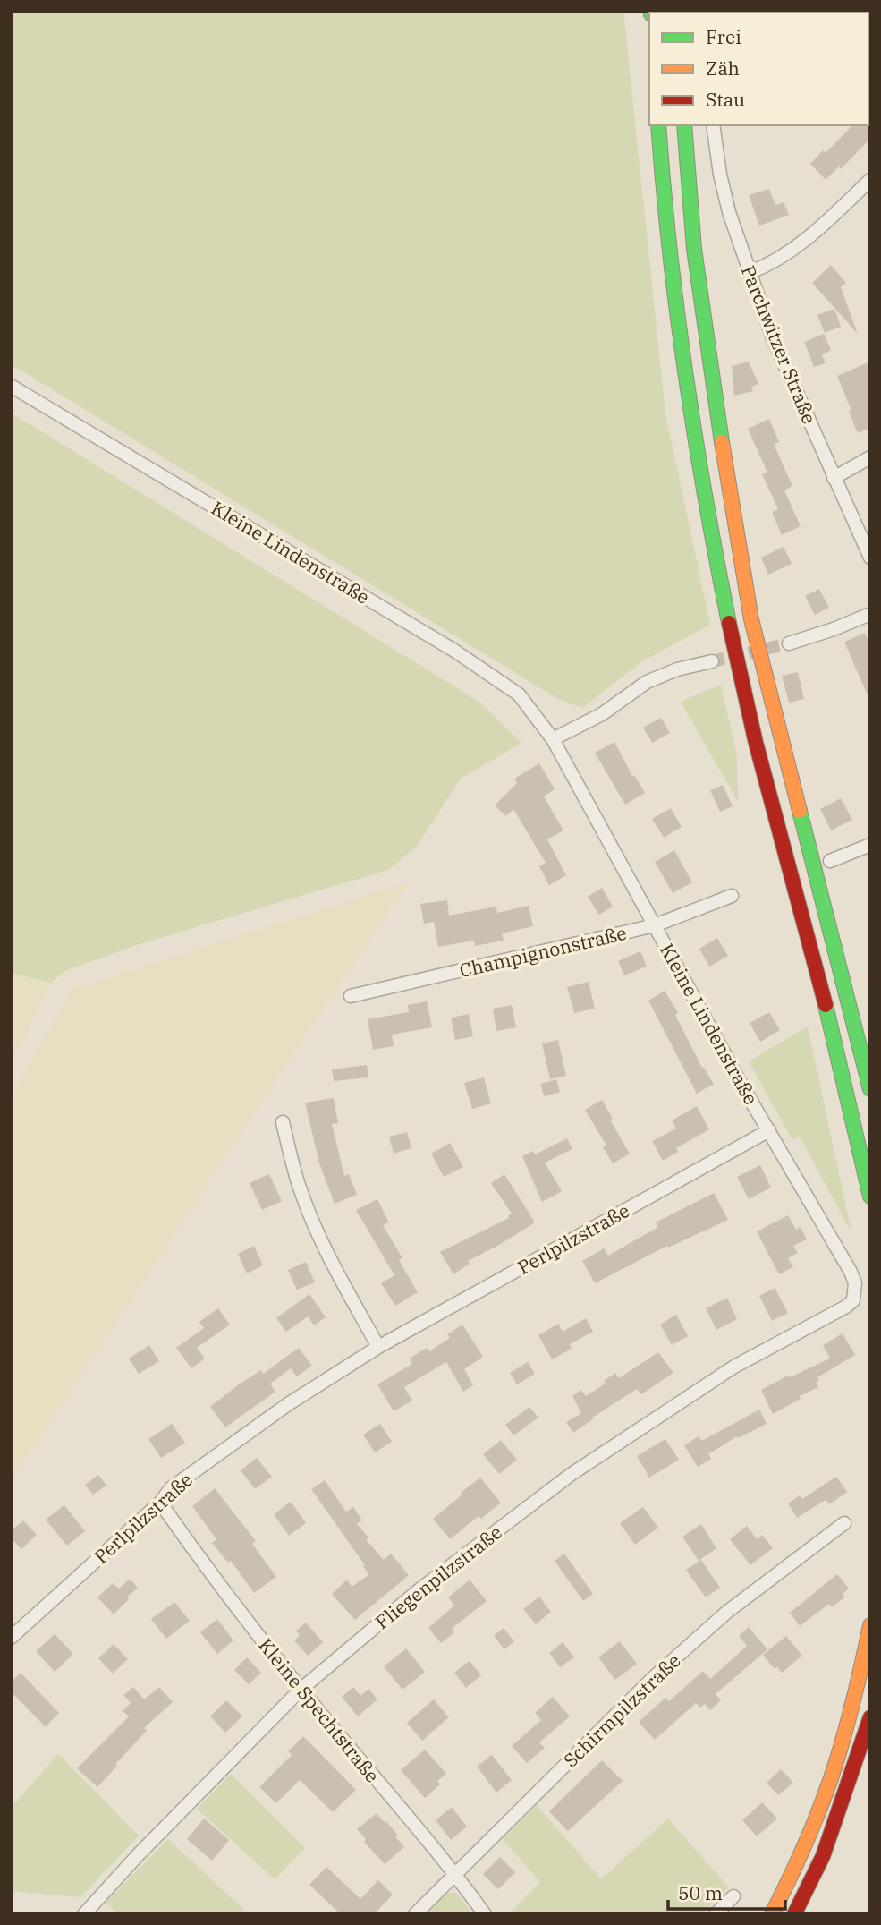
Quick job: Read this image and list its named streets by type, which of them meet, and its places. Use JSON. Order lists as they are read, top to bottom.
{
  "streets": {
    "street": [
      "Parchwitzer Straße",
      "Kleine Lindenstraße",
      "Champignonstraße",
      "Perlpilzstraße",
      "Fliegenpilzstraße",
      "Kleine Spechtstraße",
      "Schirmpilzstraße"
    ]
  },
  "crossings": [
    ["Kleine Lindenstraße", "Champignonstraße"],
    ["Kleine Lindenstraße", "Perlpilzstraße"],
    ["Kleine Lindenstraße", "Fliegenpilzstraße"],
    ["Perlpilzstraße", "Kleine Spechtstraße"],
    ["Fliegenpilzstraße", "Kleine Spechtstraße"],
    ["Kleine Spechtstraße", "Schirmpilzstraße"]
  ],
  "legend": ["Frei", "Zäh", "Stau"],
  "scale_bar": "50 m"
}
